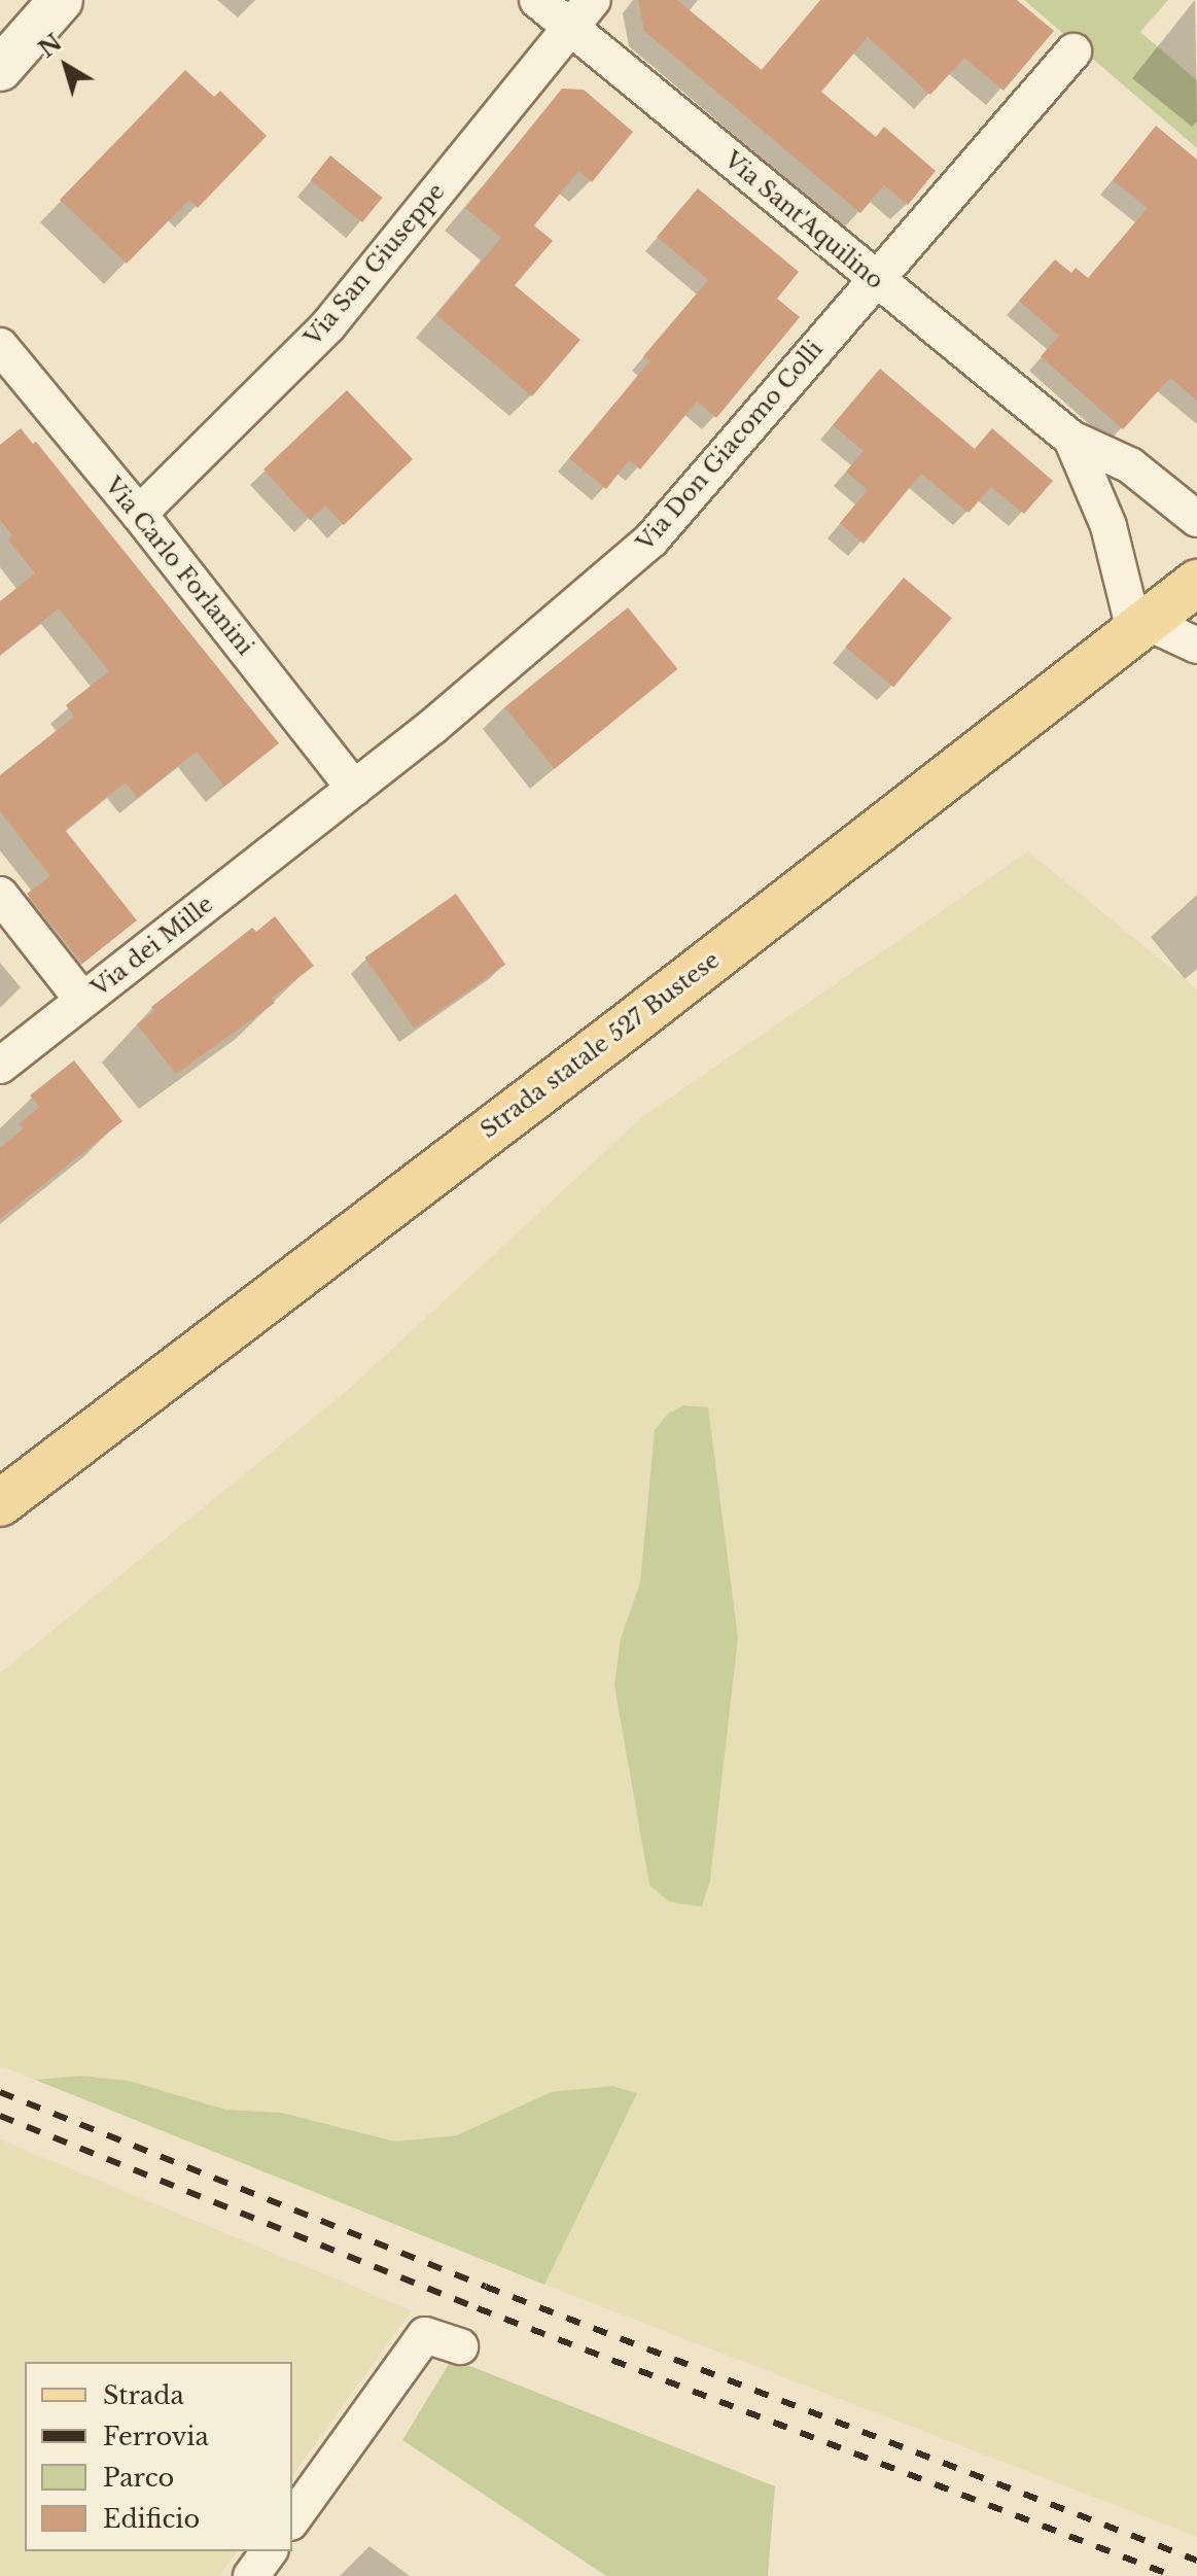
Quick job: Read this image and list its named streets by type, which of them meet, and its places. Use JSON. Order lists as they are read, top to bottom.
{
  "streets": {
    "main road": ["Strada statale 527 Bustese"],
    "street": [
      "Via Sant'Aquilino",
      "Via San Giuseppe",
      "Via Don Giacomo Colli",
      "Via Carlo Forlanini",
      "Via dei Mille"
    ]
  },
  "crossings": [
    ["Via Sant'Aquilino", "Via San Giuseppe"],
    ["Via Sant'Aquilino", "Via Don Giacomo Colli"],
    ["Via Sant'Aquilino", "Strada statale 527 Bustese"],
    ["Via San Giuseppe", "Via Carlo Forlanini"],
    ["Via Don Giacomo Colli", "Via Carlo Forlanini"],
    ["Via Don Giacomo Colli", "Via dei Mille"]
  ],
  "legend": [
    "Strada",
    "Ferrovia",
    "Parco",
    "Edificio"
  ],
  "north": "top left"
}
